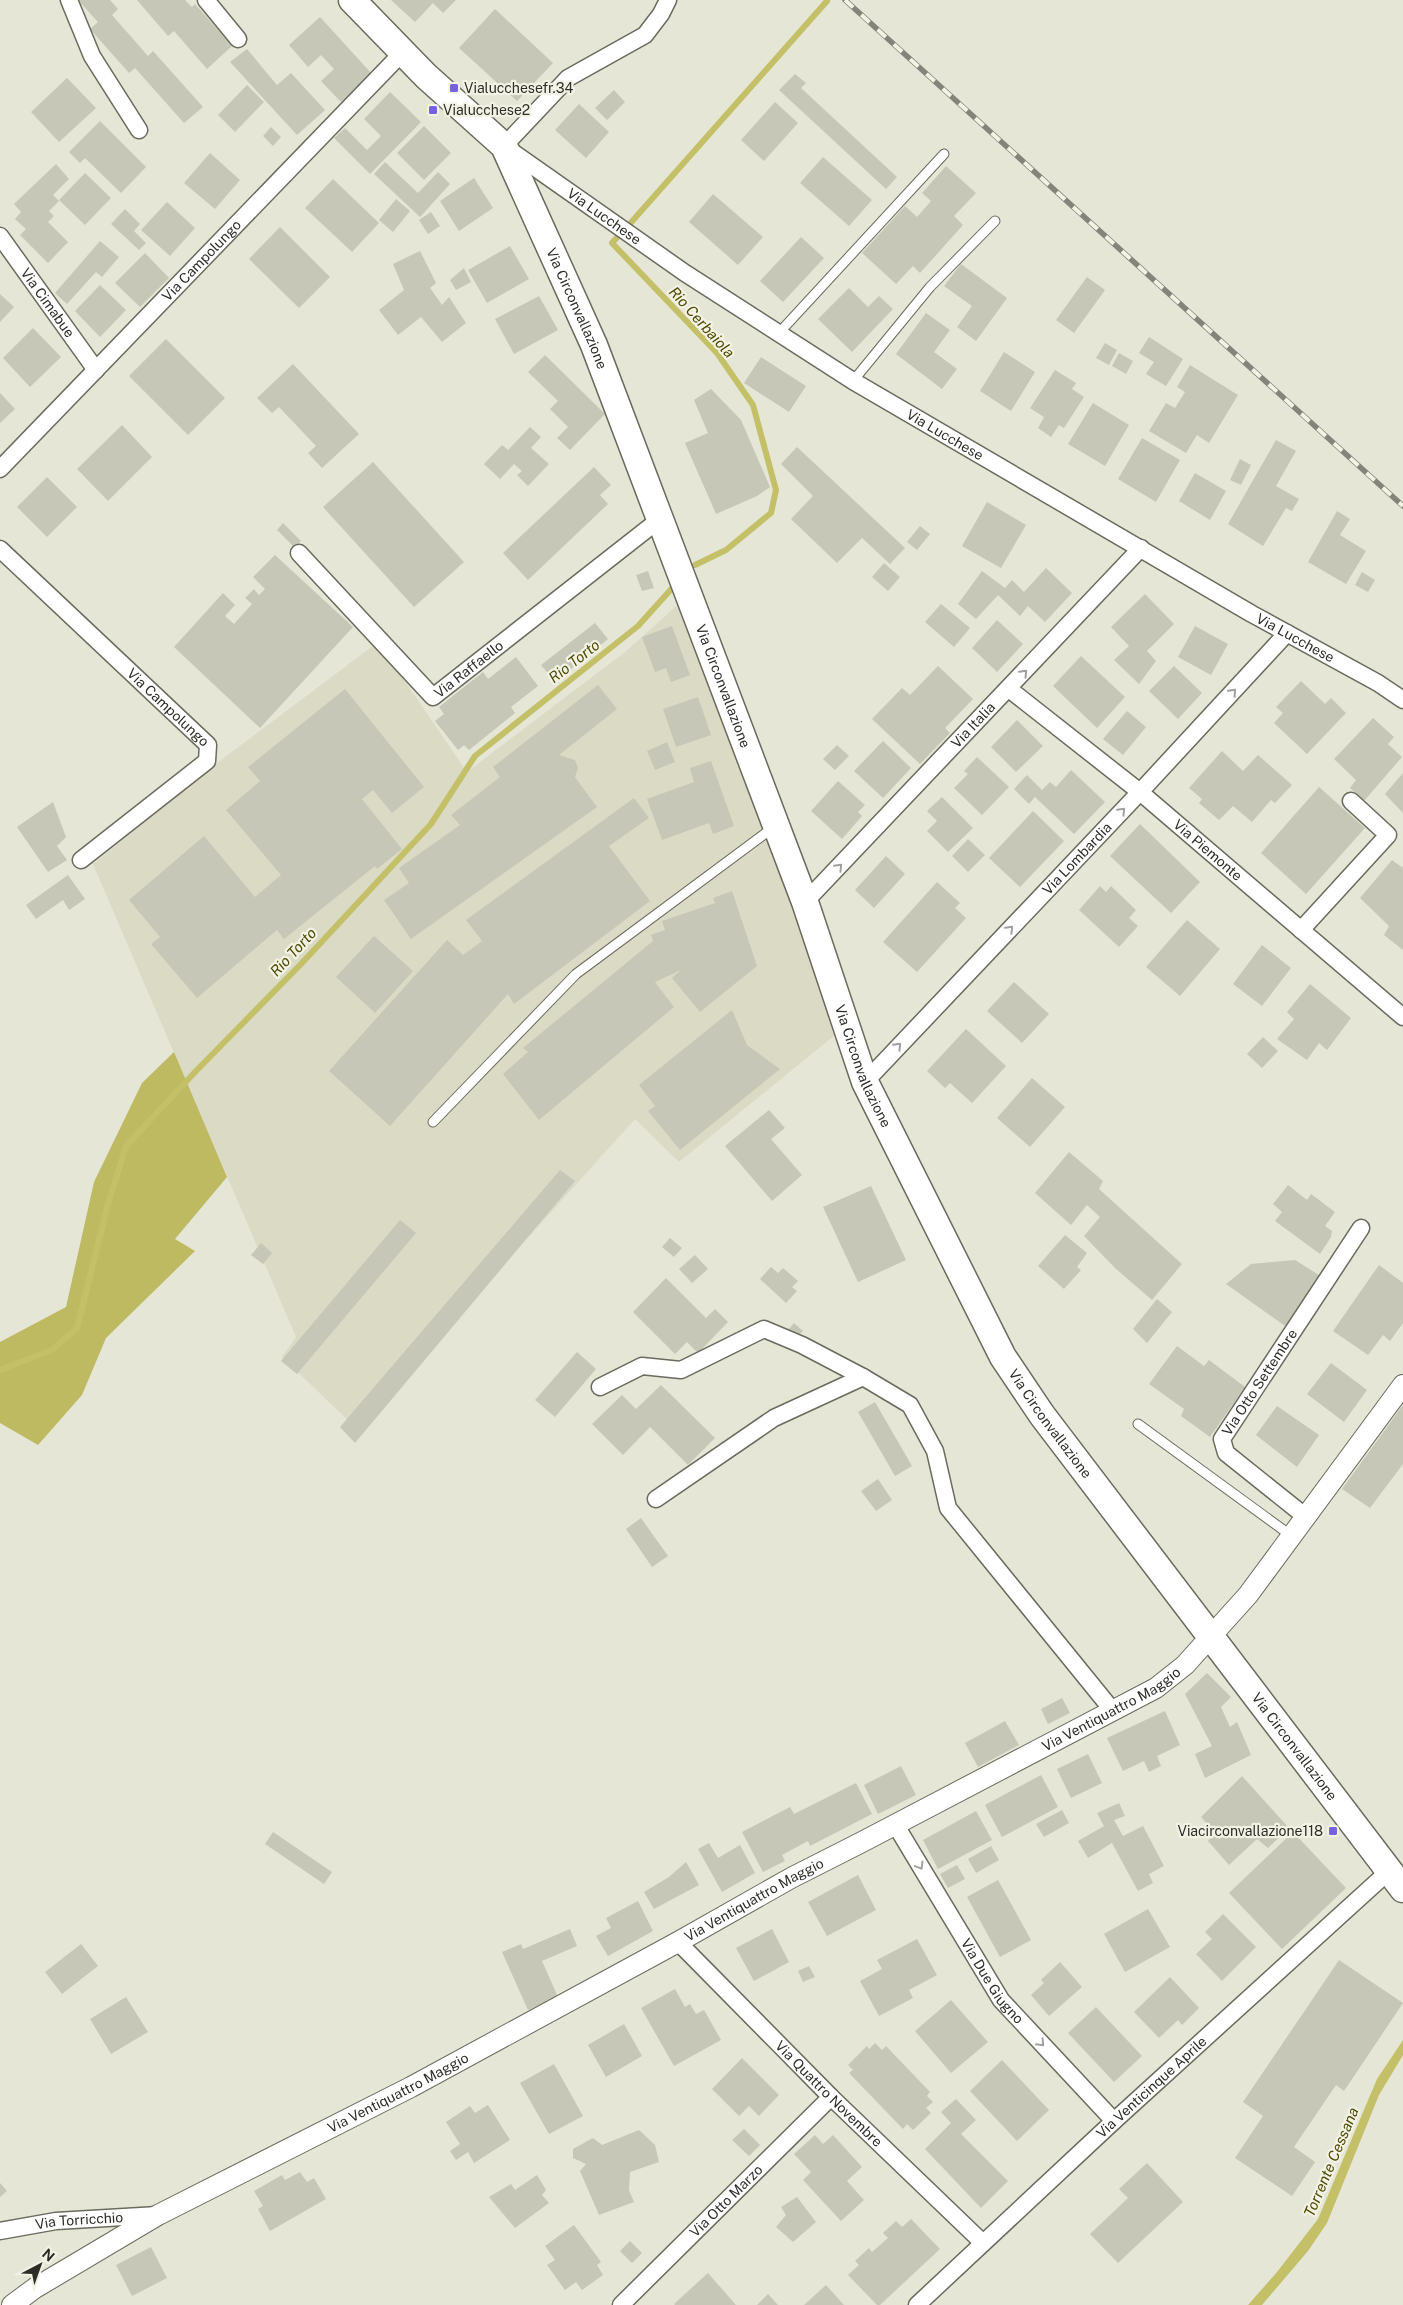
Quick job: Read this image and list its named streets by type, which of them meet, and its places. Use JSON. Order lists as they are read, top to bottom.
{
  "streets": {
    "main road": ["Via Circonvallazione"],
    "street": [
      "Via Lucchese",
      "Via Campolungo",
      "Via Cimabue",
      "Via Raffaello",
      "Via Italia",
      "Via Piemonte",
      "Via Lombardia",
      "Via Otto Settembre",
      "Via Ventiquattro Maggio",
      "Via Due Giugno",
      "Via Venticinque Aprile",
      "Via Quattro Novembre",
      "Via Otto Marzo",
      "Via Torricchio"
    ]
  },
  "crossings": [
    ["Via Lucchese", "Via Circonvallazione"],
    ["Via Lucchese", "Via Italia"],
    ["Via Lucchese", "Via Lombardia"],
    ["Via Campolungo", "Via Cimabue"],
    ["Via Circonvallazione", "Via Raffaello"],
    ["Via Circonvallazione", "Via Italia"],
    ["Via Circonvallazione", "Via Lombardia"],
    ["Via Circonvallazione", "Via Ventiquattro Maggio"],
    ["Via Circonvallazione", "Via Venticinque Aprile"],
    ["Via Italia", "Via Piemonte"],
    ["Via Piemonte", "Via Lombardia"],
    ["Via Otto Settembre", "Via Ventiquattro Maggio"],
    ["Via Ventiquattro Maggio", "Via Due Giugno"],
    ["Via Ventiquattro Maggio", "Via Quattro Novembre"],
    ["Via Ventiquattro Maggio", "Via Torricchio"],
    ["Via Due Giugno", "Via Venticinque Aprile"],
    ["Via Venticinque Aprile", "Via Quattro Novembre"],
    ["Via Quattro Novembre", "Via Otto Marzo"]
  ],
  "one_way": ["Via Italia", "Via Lombardia", "Via Due Giugno"],
  "water": ["Rio Cerbaiola", "Rio Torto", "Torrente Cessana"],
  "places": {
    "transit": ["Vialucchesefr.34", "Vialucchese2", "Viacirconvallazione118"]
  },
  "north": "top right"
}
